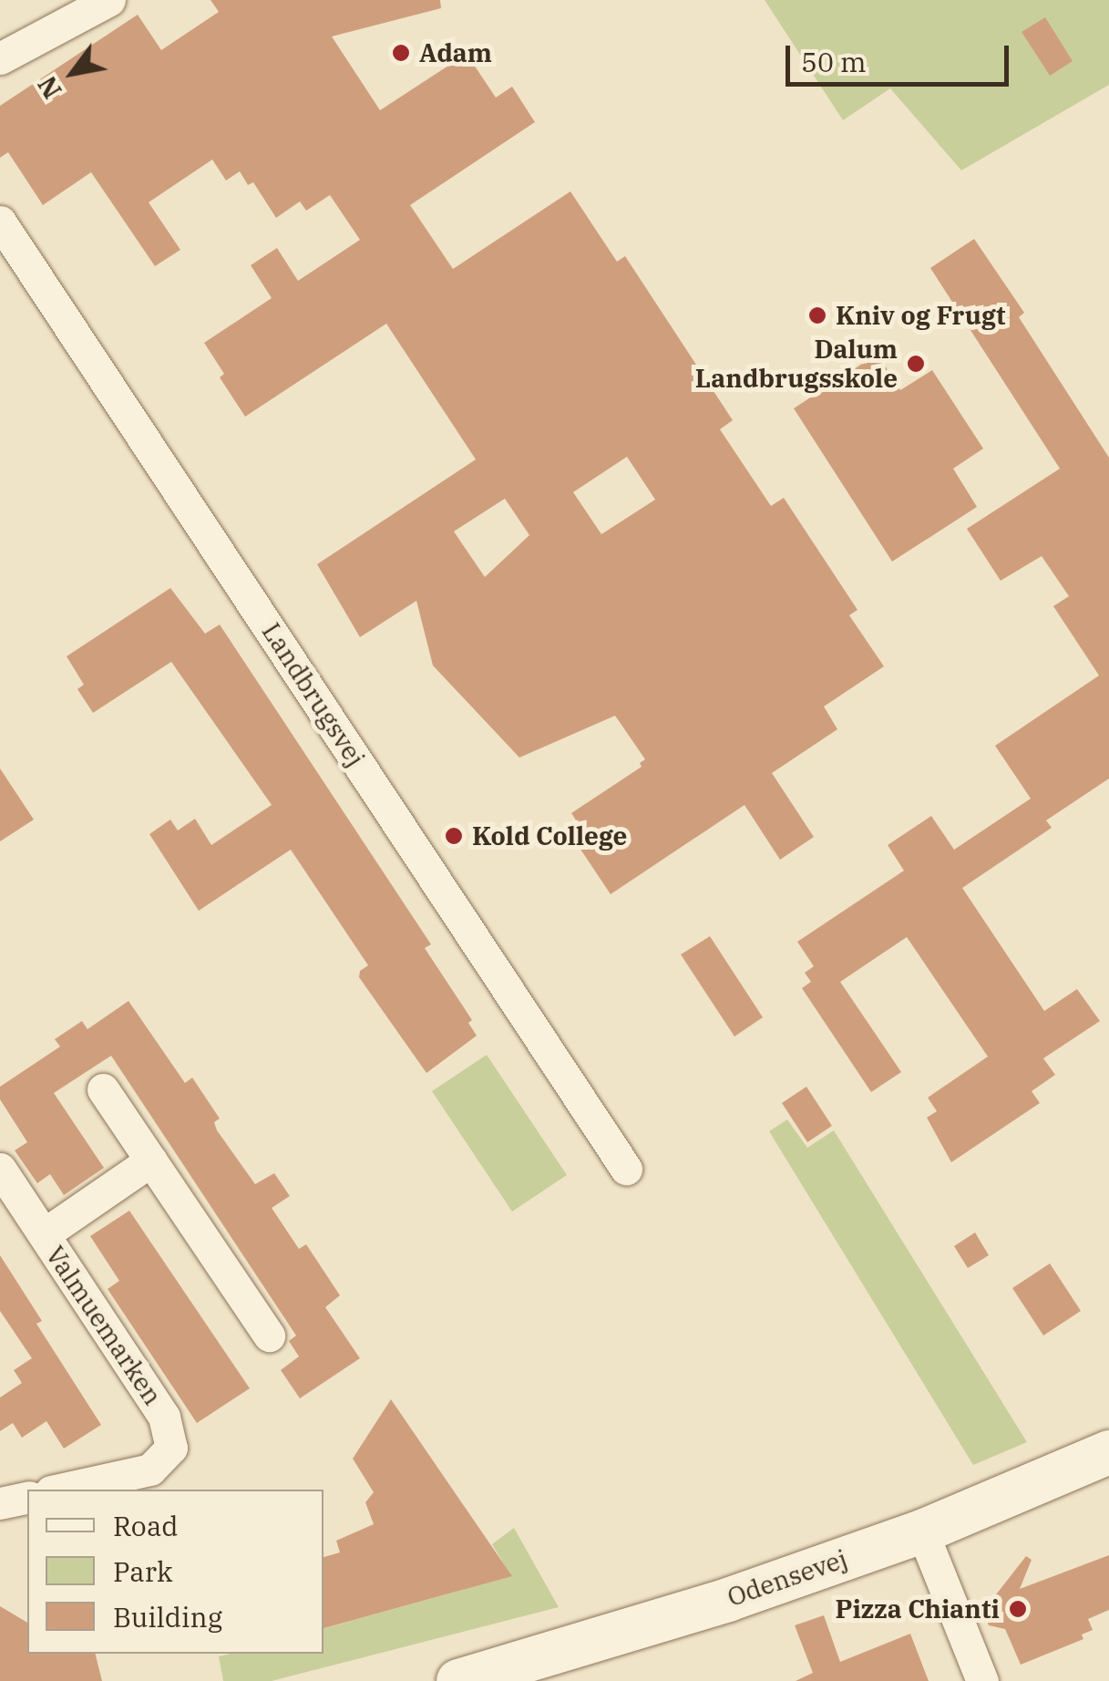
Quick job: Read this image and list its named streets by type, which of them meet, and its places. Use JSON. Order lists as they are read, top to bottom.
{
  "streets": {
    "main road": ["Odensevej"],
    "street": ["Landbrugsvej", "Valmuemarken"]
  },
  "places": [
    "Adam",
    "Kniv og Frugt",
    "Dalum Landbrugsskole",
    "Kold College",
    "Pizza Chianti"
  ],
  "legend": ["Road", "Park", "Building"],
  "scale_bar": "50 m",
  "north": "bottom left"
}
